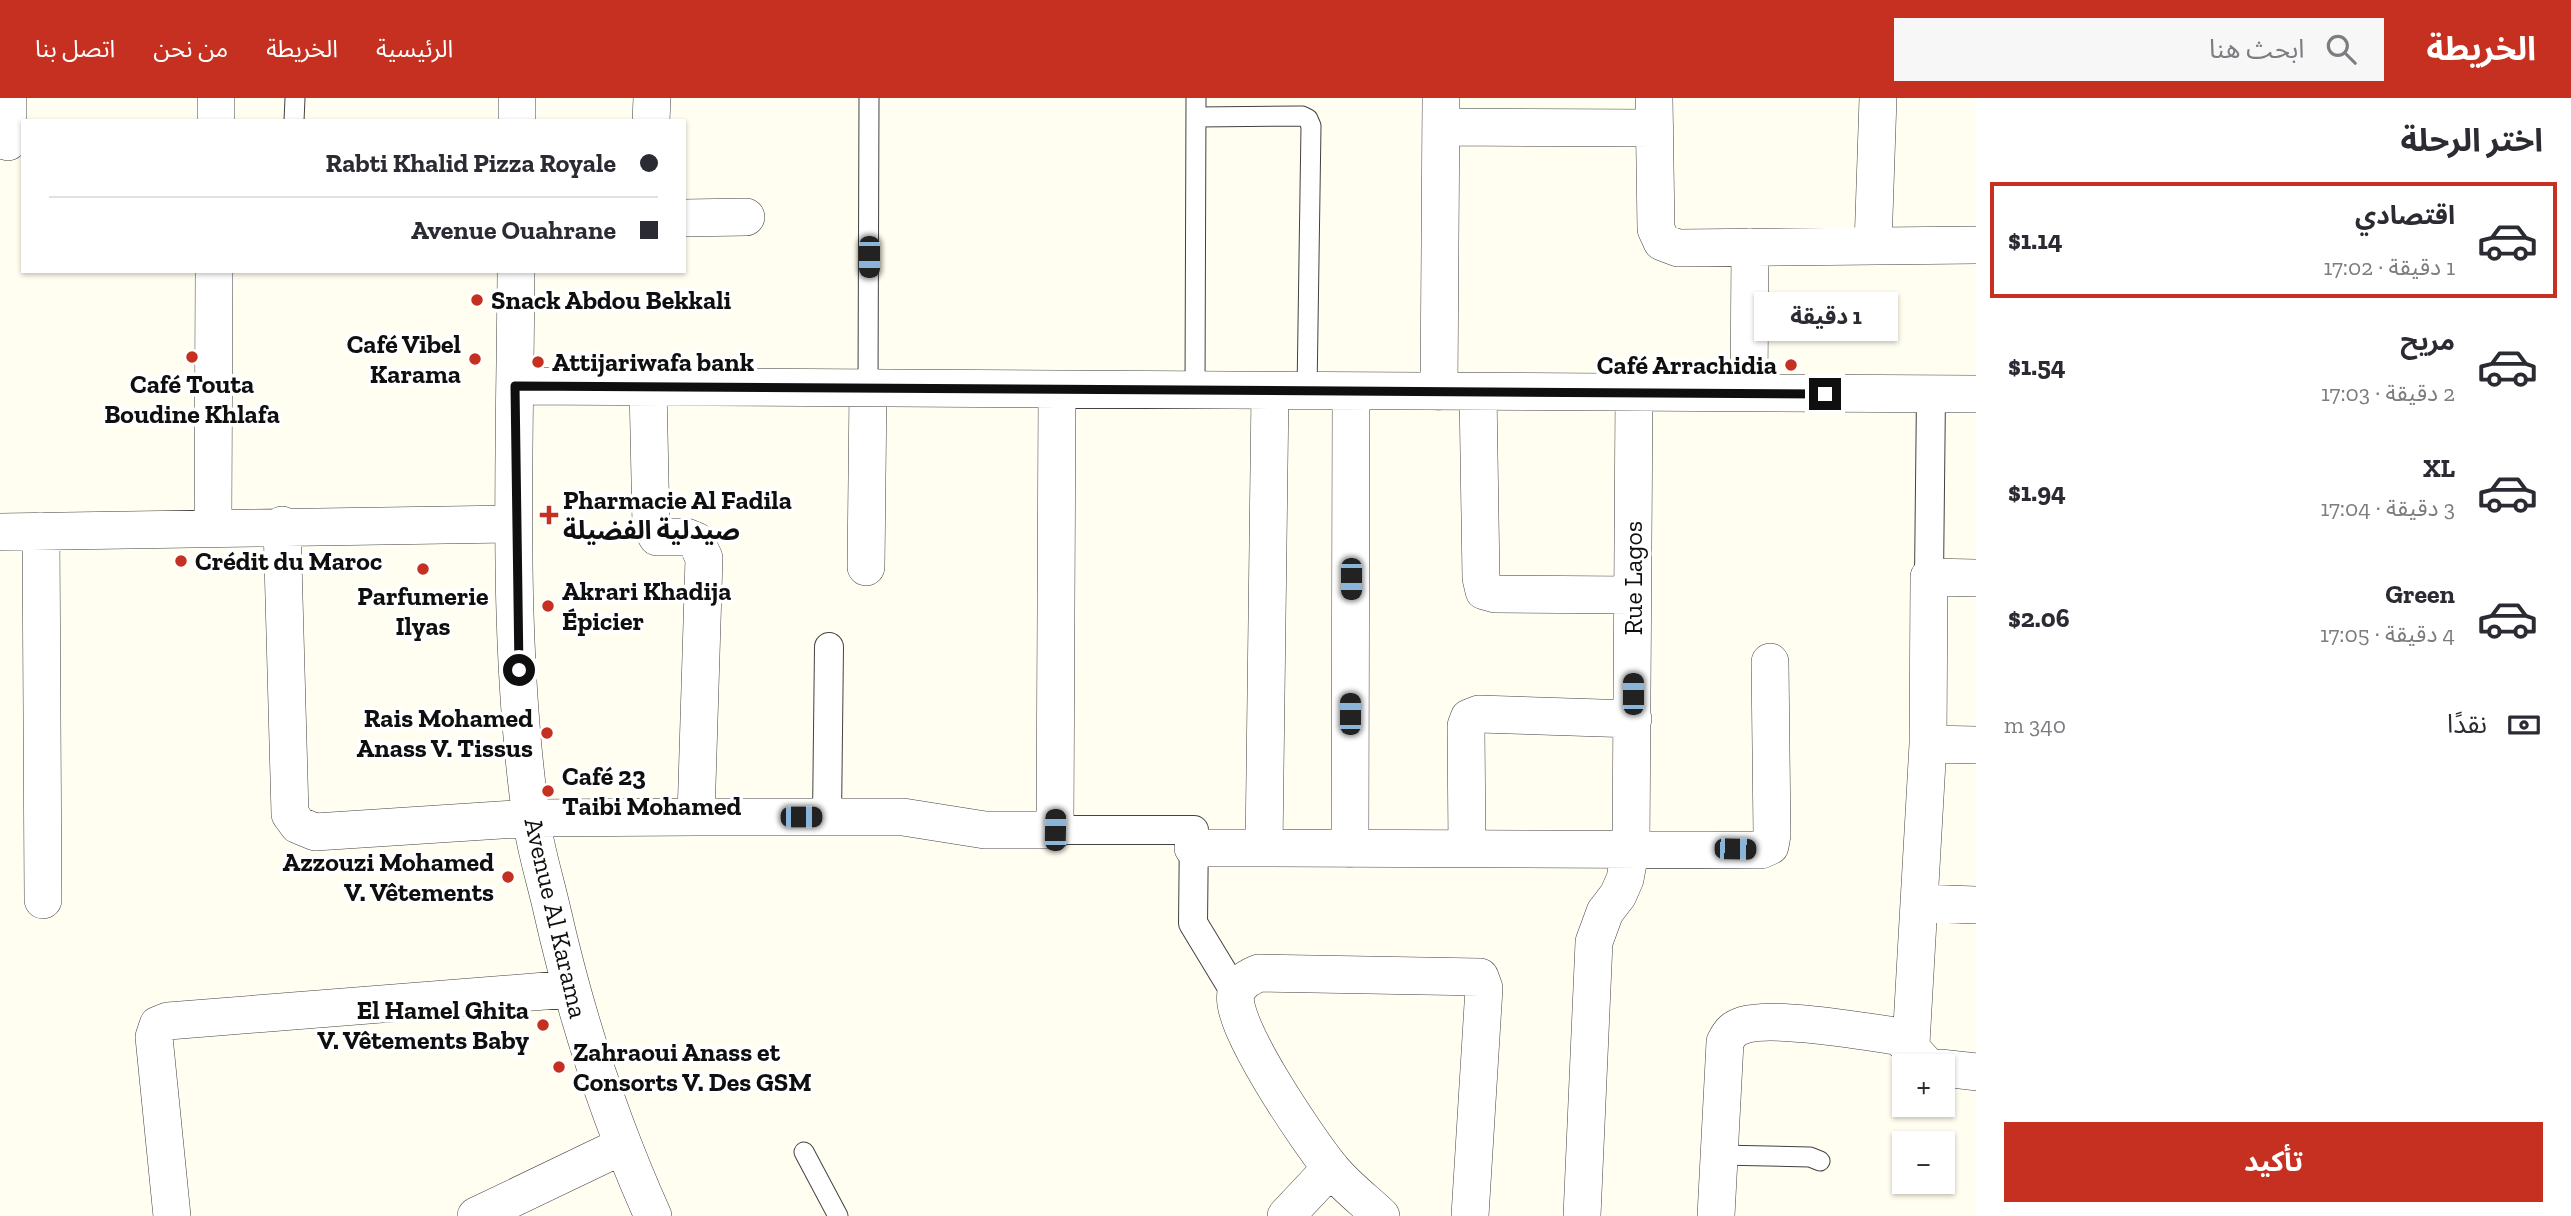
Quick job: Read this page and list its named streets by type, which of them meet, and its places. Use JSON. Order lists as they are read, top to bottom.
{
  "streets": {
    "street": ["Rue Lagos", "Avenue Al Karama"]
  },
  "places": {
    "other": [
      "Snack Abdou Bekkali",
      "Café Touta Boudine Khlafa",
      "Café Vibel Karama",
      "Attijariwafa bank",
      "Café Arrachidia",
      "Crédit du Maroc",
      "Parfumerie Ilyas",
      "Akrari Khadija Épicier",
      "Rais Mohamed Anass V. Tissus",
      "Café 23 Taibi Mohamed",
      "Azzouzi Mohamed V. Vêtements",
      "El Hamel Ghita V. Vêtements Baby",
      "Zahraoui Anass et Consorts V. Des GSM"
    ],
    "health": ["Pharmacie Al Fadila صيدلية الفضيلة"]
  },
  "page": {
    "header": "الخريطة",
    "search": "ابحث هنا",
    "nav": [
      "الرئيسية",
      "الخريطة",
      "من نحن",
      "اتصل بنا"
    ],
    "heading": "اختر الرحلة",
    "banner": ["Rabti Khalid Pizza Royale", "Avenue Ouahrane"],
    "list": [
      {
        "name": "اقتصادي",
        "note": "1 دقيقة · 17:02",
        "value": "$1.14"
      },
      {
        "name": "مريح",
        "note": "2 دقيقة · 17:03",
        "value": "$1.54"
      },
      {
        "name": "XL",
        "note": "3 دقيقة · 17:04",
        "value": "$1.94"
      },
      {
        "name": "Green",
        "note": "4 دقيقة · 17:05",
        "value": "$2.06"
      }
    ],
    "bubble": "1 دقيقة",
    "pay": ["نقدًا", "340 m"],
    "map_buttons": ["+", "−"],
    "buttons": "تأكيد"
  }
}
